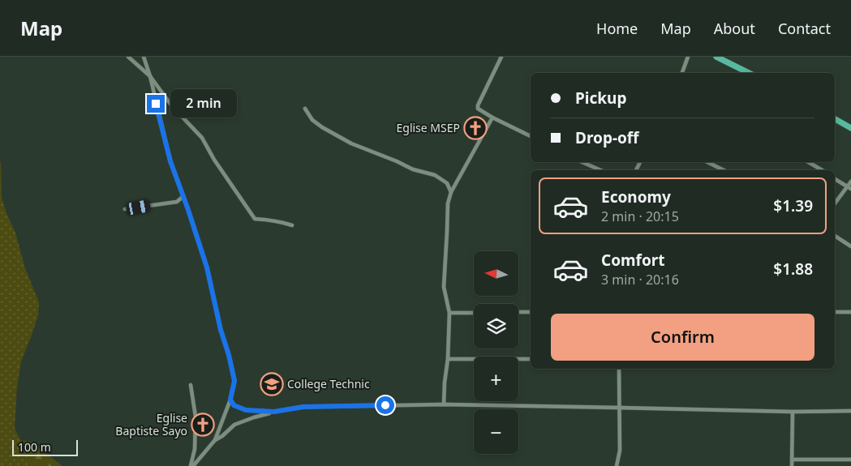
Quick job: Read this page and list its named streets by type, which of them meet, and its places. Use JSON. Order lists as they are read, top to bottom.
{
  "places": {
    "church": ["Eglise MSEP", "Eglise Baptiste Sayo"],
    "school or university": ["College Technic"]
  },
  "scale_bar": "100 m",
  "north": "left",
  "page": {
    "header": "Map",
    "nav": [
      "Home",
      "Map",
      "About",
      "Contact"
    ],
    "banner": ["Pickup", "Drop-off"],
    "bubble": "2 min",
    "list": [
      {
        "name": "Economy",
        "note": "2 min · 20:15",
        "value": "$1.39"
      },
      {
        "name": "Comfort",
        "note": "3 min · 20:16",
        "value": "$1.88"
      }
    ],
    "map_buttons": ["+", "−"],
    "buttons": "Confirm",
    "scale": "100 m"
  }
}
